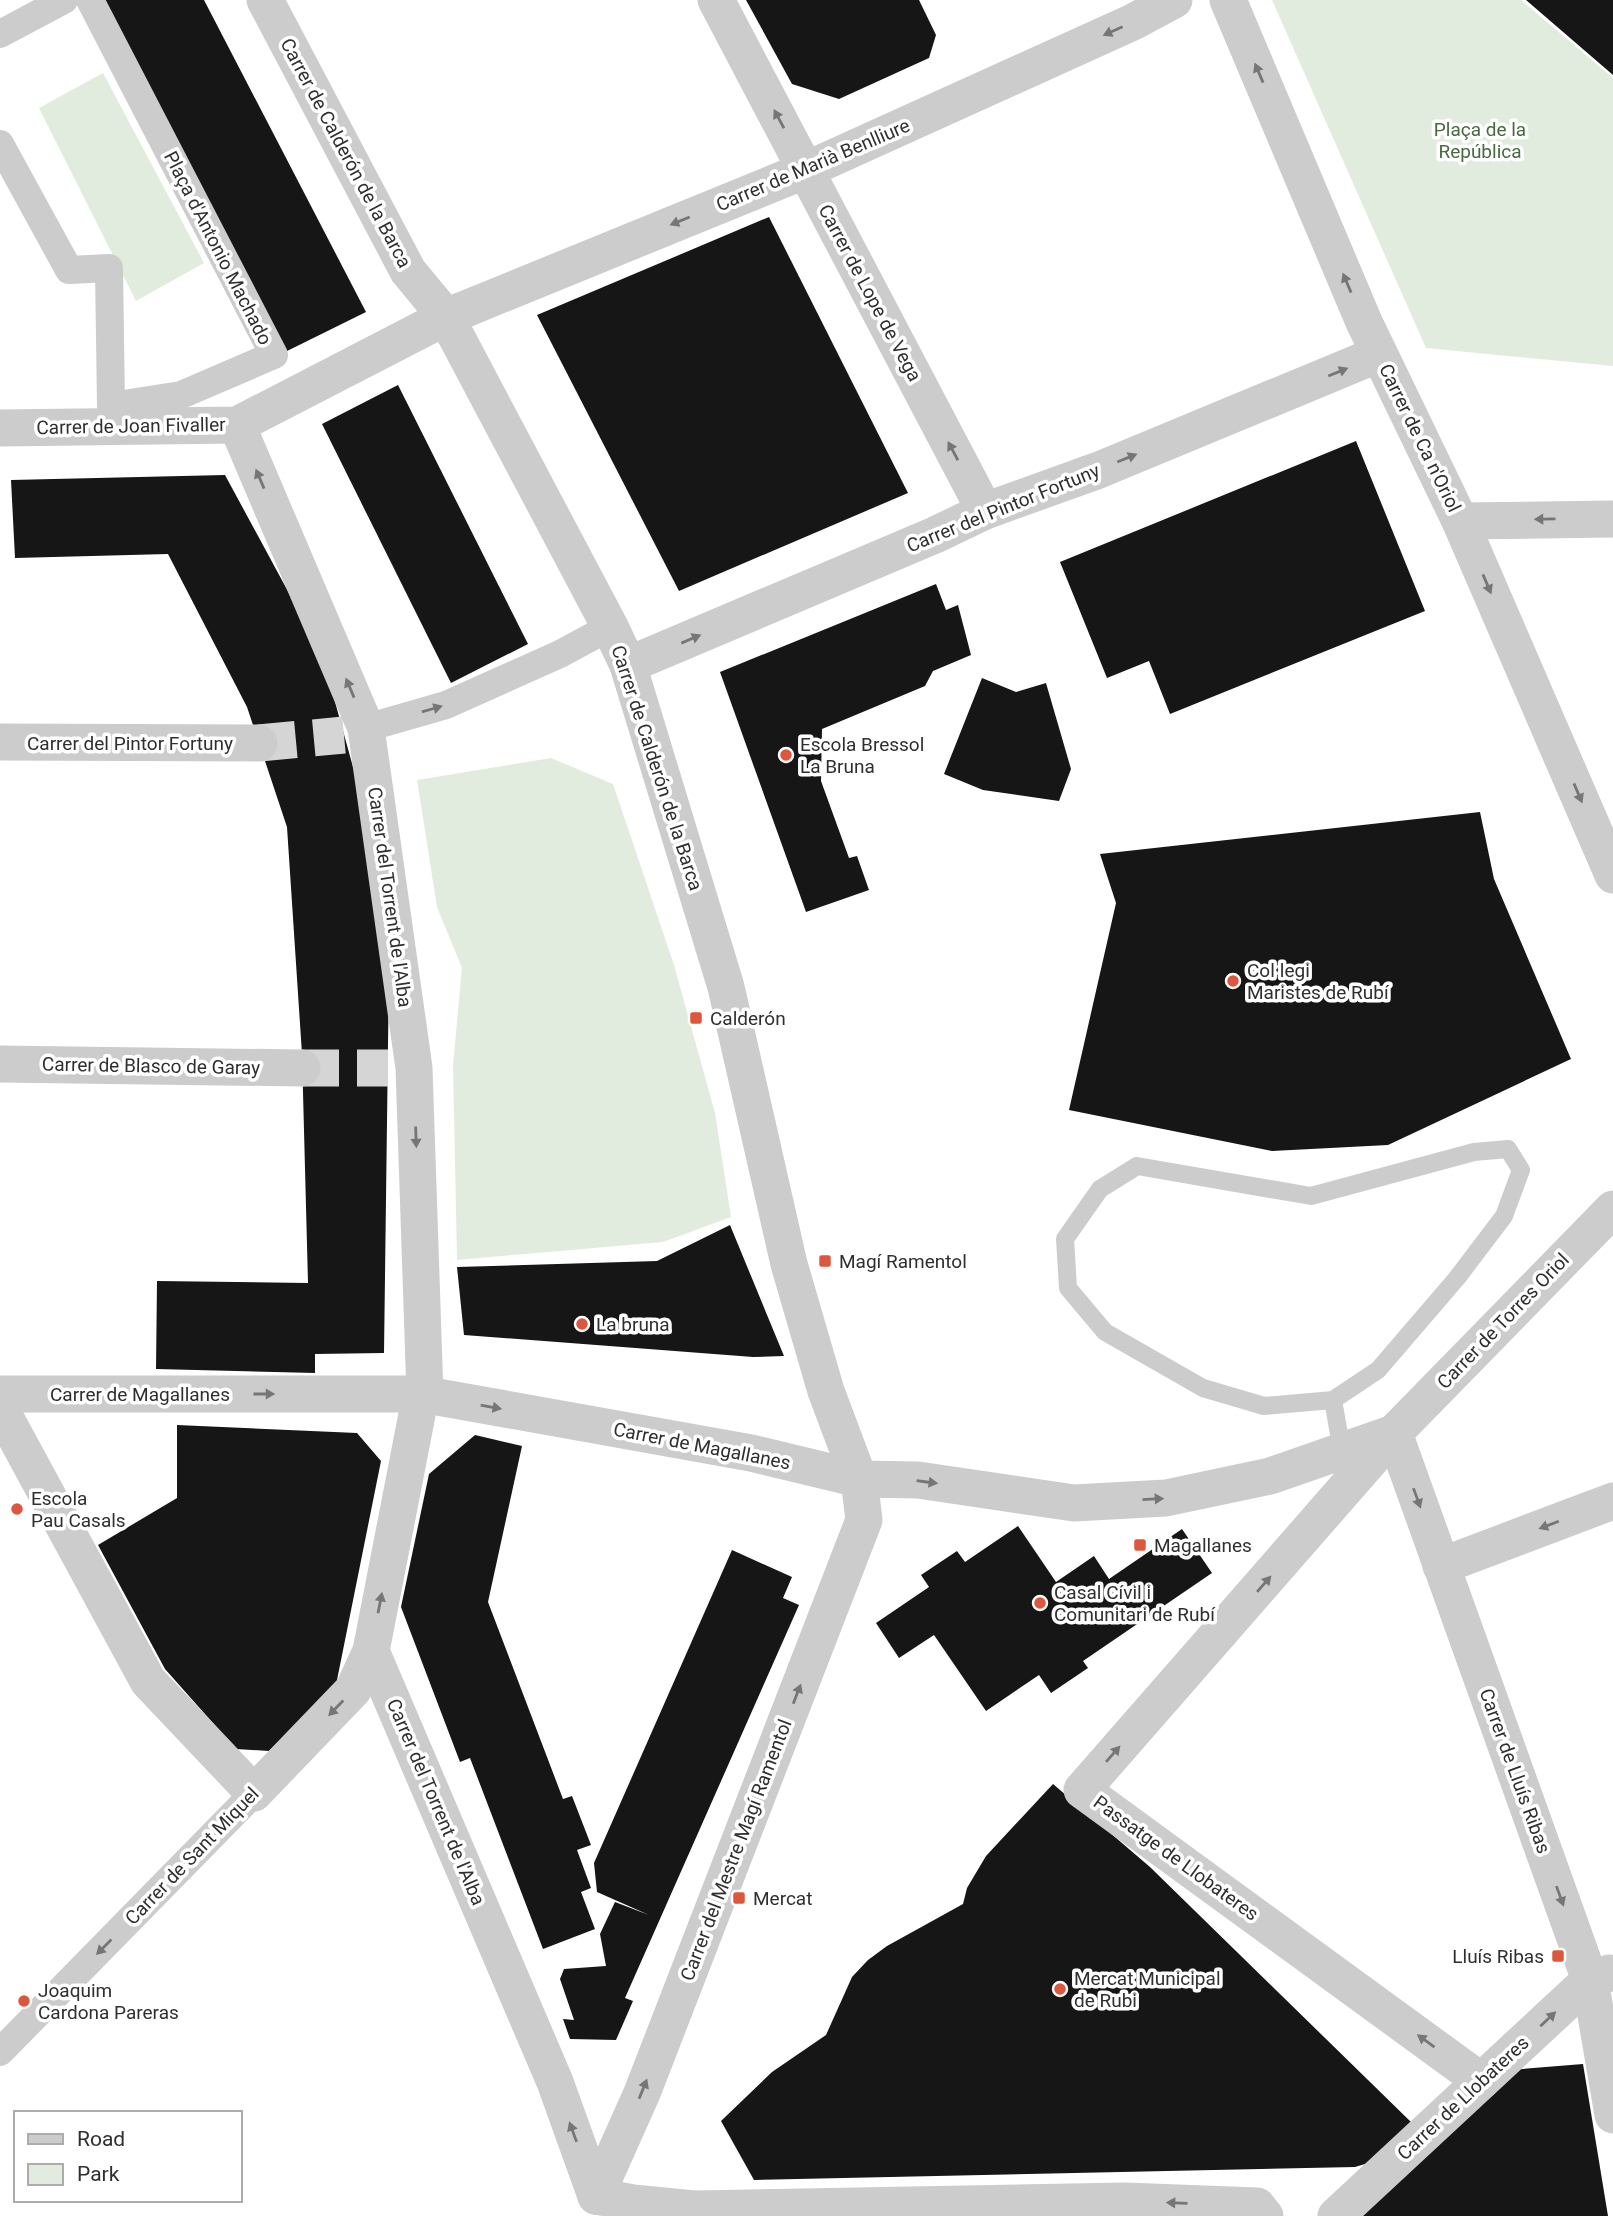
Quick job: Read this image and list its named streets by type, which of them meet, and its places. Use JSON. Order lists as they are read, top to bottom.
{
  "streets": {
    "street": [
      "Carrer de Calderón de la Barca",
      "Carrer de Marià Benlliure",
      "Plaça d'Antonio Machado",
      "Carrer de Lope de Vega",
      "Carrer de Joan Fivaller",
      "Carrer de Ca n'Oriol",
      "Carrer del Pintor Fortuny",
      "Carrer del Torrent de l'Alba",
      "Carrer de Blasco de Garay",
      "Carrer de Torres Oriol",
      "Carrer de Magallanes",
      "Carrer de Lluís Ribas",
      "Carrer del Mestre Magí Ramentol",
      "Carrer de Sant Miquel",
      "Passatge de Llobateres",
      "Carrer de Llobateres"
    ]
  },
  "crossings": [
    ["Carrer de Calderón de la Barca", "Carrer de Marià Benlliure"],
    ["Carrer de Calderón de la Barca", "Carrer de Joan Fivaller"],
    ["Carrer de Calderón de la Barca", "Carrer del Pintor Fortuny"],
    ["Carrer de Calderón de la Barca", "Carrer de Magallanes"],
    ["Carrer de Calderón de la Barca", "Carrer del Mestre Magí Ramentol"],
    ["Carrer de Marià Benlliure", "Carrer de Lope de Vega"],
    ["Carrer de Marià Benlliure", "Carrer de Joan Fivaller"],
    ["Carrer de Lope de Vega", "Carrer del Pintor Fortuny"],
    ["Carrer de Joan Fivaller", "Carrer del Torrent de l'Alba"],
    ["Carrer de Ca n'Oriol", "Carrer del Pintor Fortuny"],
    ["Carrer del Torrent de l'Alba", "Carrer de Magallanes"],
    ["Carrer del Torrent de l'Alba", "Carrer del Mestre Magí Ramentol"],
    ["Carrer del Torrent de l'Alba", "Carrer de Sant Miquel"],
    ["Carrer de Torres Oriol", "Carrer de Magallanes"],
    ["Carrer de Torres Oriol", "Carrer de Lluís Ribas"],
    ["Carrer de Torres Oriol", "Passatge de Llobateres"],
    ["Carrer de Magallanes", "Carrer de Lluís Ribas"],
    ["Carrer de Magallanes", "Carrer del Mestre Magí Ramentol"],
    ["Carrer de Magallanes", "Passatge de Llobateres"],
    ["Carrer de Lluís Ribas", "Passatge de Llobateres"],
    ["Carrer de Lluís Ribas", "Carrer de Llobateres"],
    ["Passatge de Llobateres", "Carrer de Llobateres"]
  ],
  "one_way": [
    "Carrer de Marià Benlliure",
    "Carrer de Lope de Vega",
    "Carrer del Pintor Fortuny",
    "Carrer de Magallanes",
    "Carrer de Lluís Ribas",
    "Carrer del Mestre Magí Ramentol",
    "Carrer de Sant Miquel",
    "Carrer de Llobateres"
  ],
  "parks": ["Plaça de la República"],
  "places": {
    "other": [
      "Escola Bressol La Bruna",
      "Col·legi Maristes de Rubí",
      "La bruna",
      "Escola Pau Casals",
      "Casal Cívil i Comunitari de Rubí",
      "Mercat Municipal de Rubi",
      "Joaquim Cardona Pareras"
    ],
    "transit": [
      "Calderón",
      "Magí Ramentol",
      "Magallanes",
      "Mercat",
      "Lluís Ribas"
    ]
  },
  "legend": ["Road", "Park"]
}
